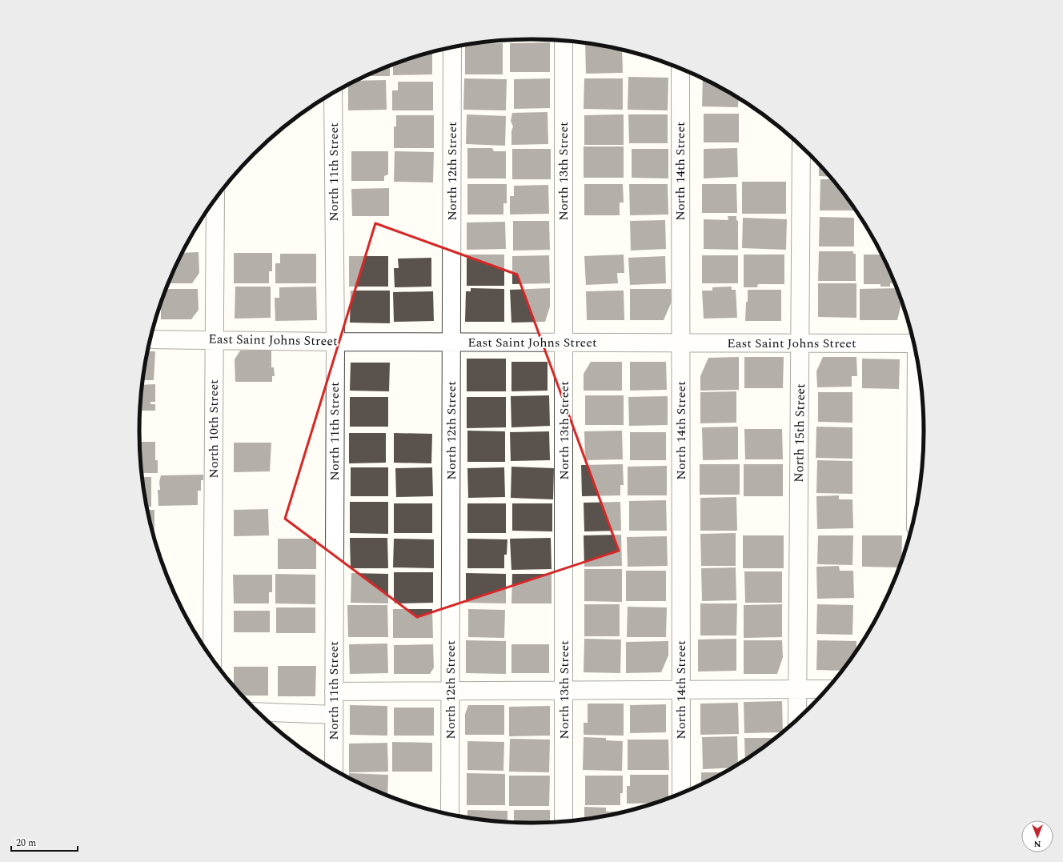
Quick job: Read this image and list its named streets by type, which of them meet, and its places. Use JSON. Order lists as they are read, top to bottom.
{
  "streets": {
    "lane": [
      "North 12th Street",
      "North 13th Street",
      "North 14th Street",
      "North 11th Street",
      "East Saint Johns Street",
      "North 10th Street",
      "North 15th Street"
    ]
  },
  "crossings": [
    ["North 12th Street", "East Saint Johns Street"],
    ["North 13th Street", "East Saint Johns Street"],
    ["North 14th Street", "East Saint Johns Street"],
    ["North 11th Street", "East Saint Johns Street"],
    ["East Saint Johns Street", "North 10th Street"],
    ["East Saint Johns Street", "North 15th Street"]
  ],
  "scale_bar": "20 m",
  "north": "bottom"
}
